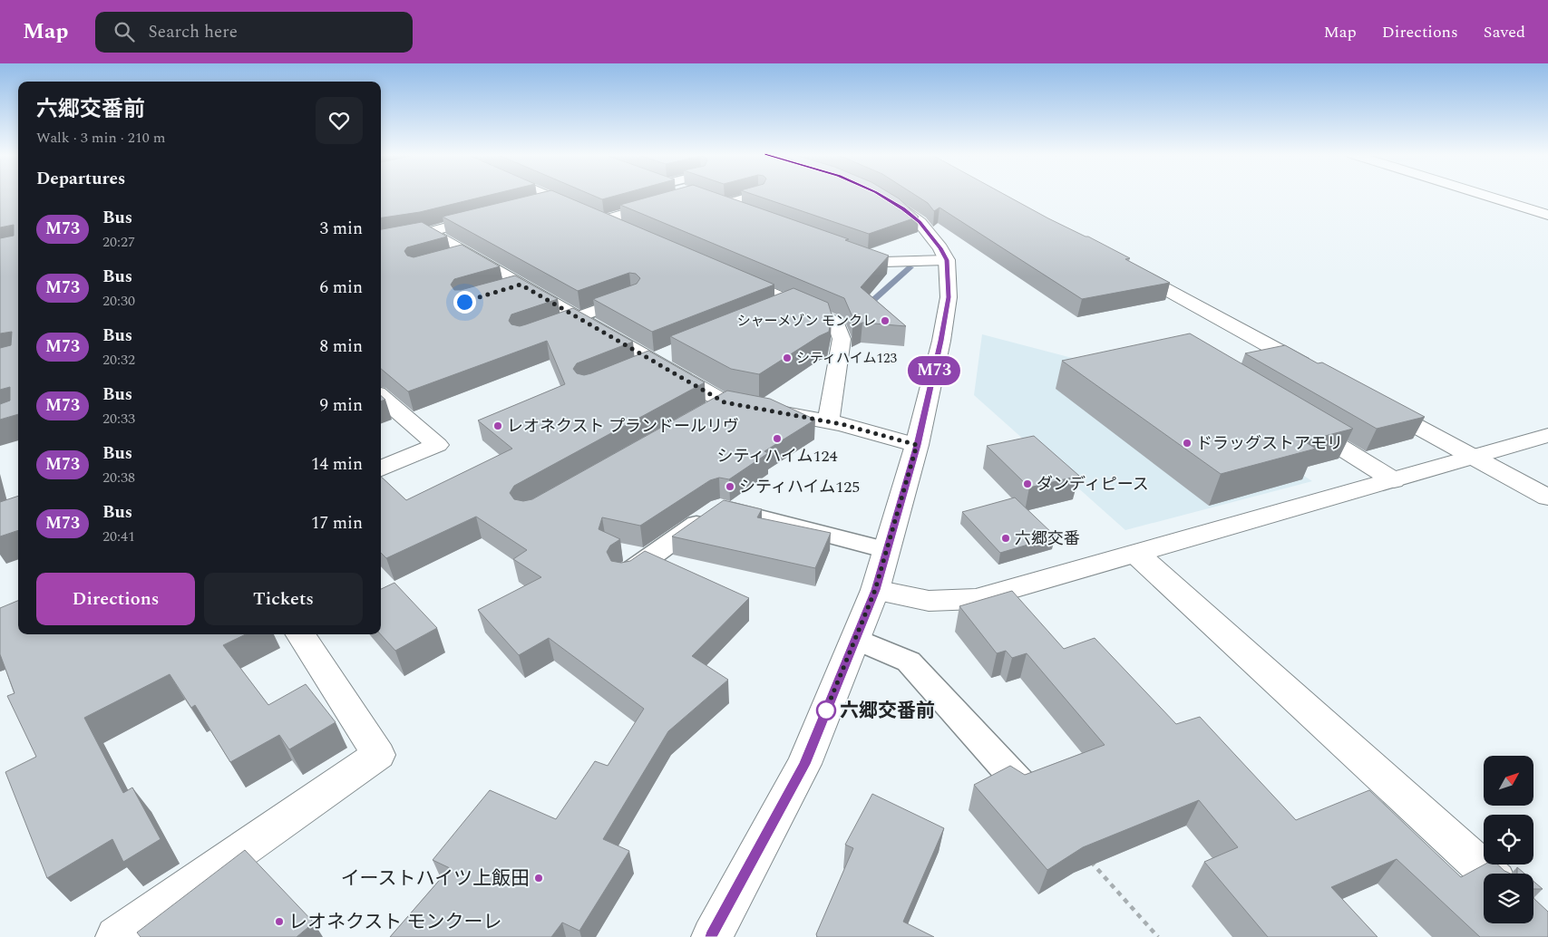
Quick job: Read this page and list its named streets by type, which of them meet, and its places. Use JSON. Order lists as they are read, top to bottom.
{
  "places": [
    "シャーメゾン モンクレ",
    "シティハイム123",
    "レオネクスト プランドールリヴ",
    "シティハイム124",
    "ドラッグストアモリ",
    "ダンディピース",
    "シティハイム125",
    "六郷交番",
    "六郷交番前",
    "イーストハイツ上飯田",
    "レオネクスト モンクーレ"
  ],
  "lines": ["bus line M73"],
  "north": "top right",
  "page": {
    "header": "Map",
    "search": "Search here",
    "nav": ["Map", "Directions", "Saved"],
    "on_map": "M73",
    "heading": [
      ["六郷交番前", "Walk · 3 min · 210 m"],
      "Departures"
    ],
    "list": [
      {
        "mark": "M73",
        "name": "Bus",
        "note": "20:27",
        "value": "3 min"
      },
      {
        "mark": "M73",
        "name": "Bus",
        "note": "20:30",
        "value": "6 min"
      },
      {
        "mark": "M73",
        "name": "Bus",
        "note": "20:32",
        "value": "8 min"
      },
      {
        "mark": "M73",
        "name": "Bus",
        "note": "20:33",
        "value": "9 min"
      },
      {
        "mark": "M73",
        "name": "Bus",
        "note": "20:38",
        "value": "14 min"
      },
      {
        "mark": "M73",
        "name": "Bus",
        "note": "20:41",
        "value": "17 min"
      }
    ],
    "buttons": ["Directions", "Tickets"]
  }
}
